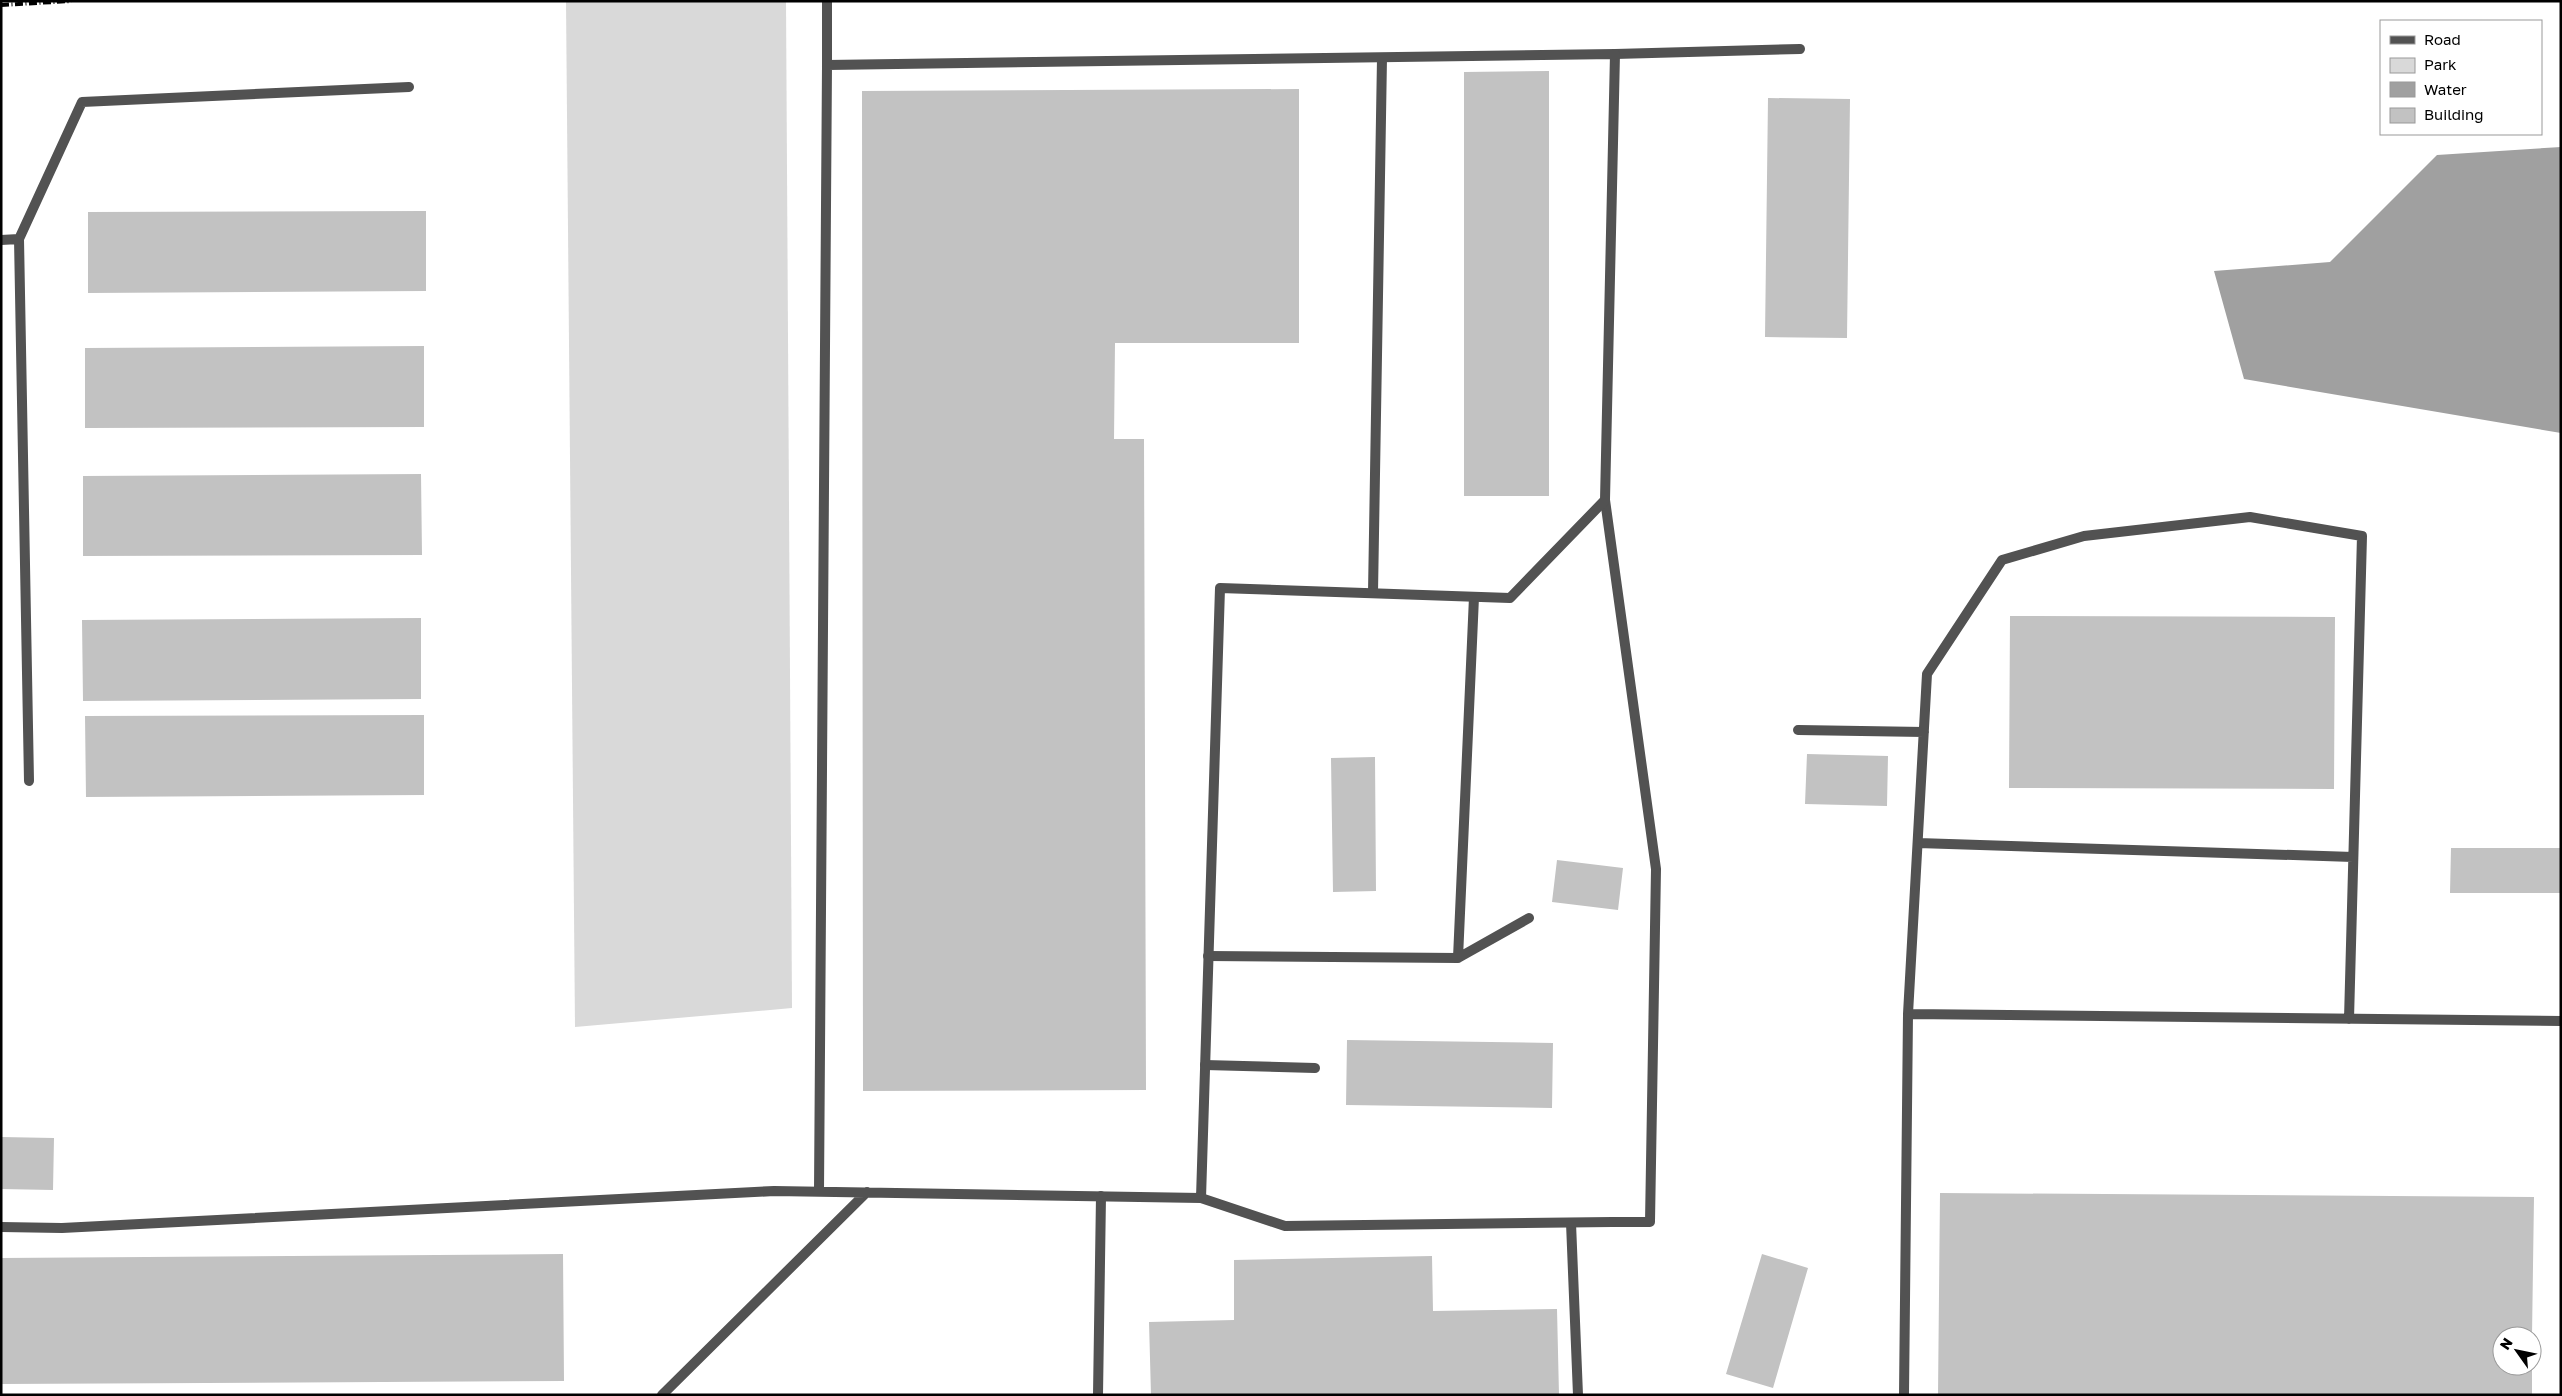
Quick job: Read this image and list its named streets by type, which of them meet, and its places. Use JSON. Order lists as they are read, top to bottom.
{
  "legend": [
    "Road",
    "Park",
    "Water",
    "Building"
  ],
  "north": "top left"
}
